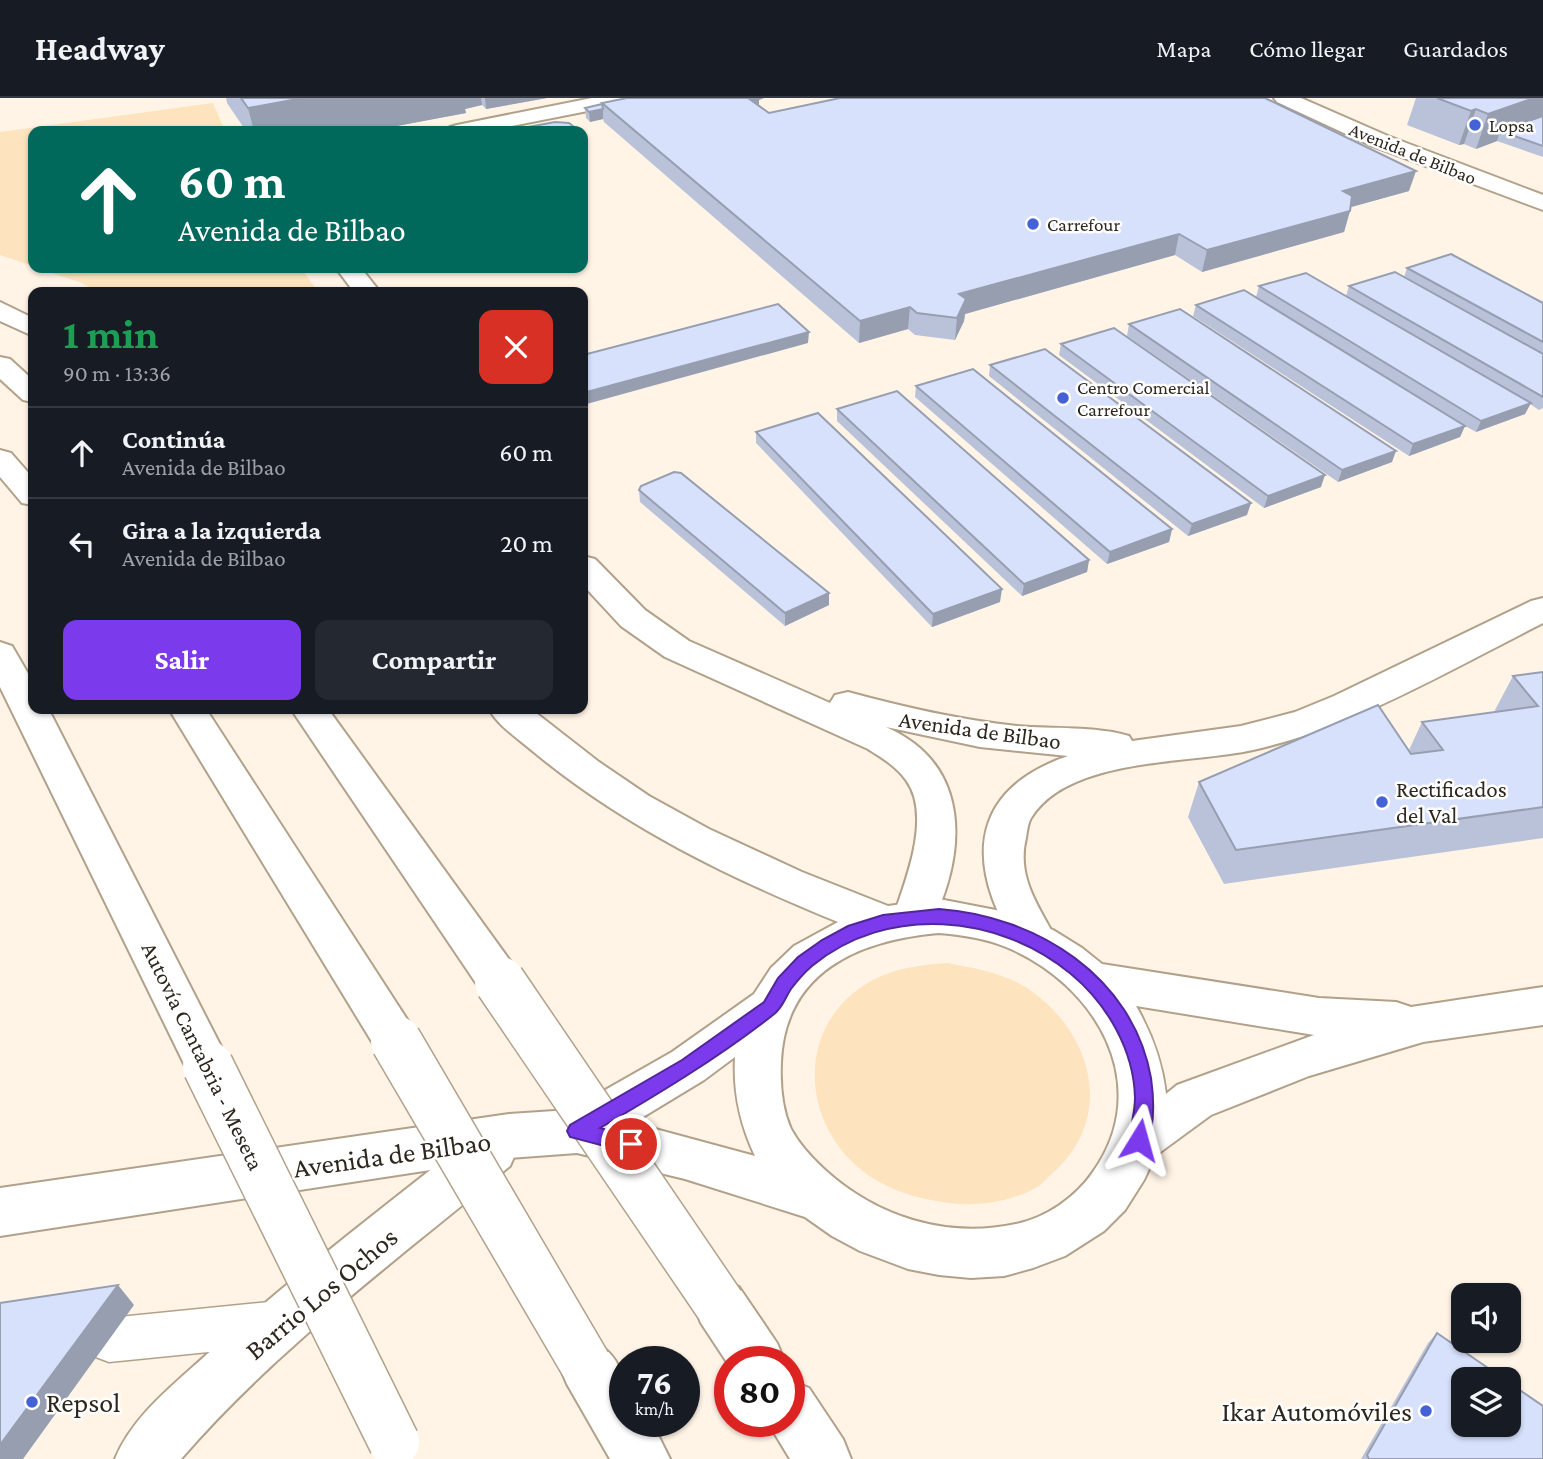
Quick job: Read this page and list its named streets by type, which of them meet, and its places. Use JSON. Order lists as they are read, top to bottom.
{
  "streets": {
    "main road": ["Avenida de Bilbao", "Autovía Cantabria - Meseta", "Barrio Los Ochos"]
  },
  "crossings": [
    ["Avenida de Bilbao", "Barrio Los Ochos"]
  ],
  "places": [
    "Lopsa",
    "Carrefour",
    "Centro Comercial Carrefour",
    "Rectificados del Val",
    "Repsol",
    "Ikar Automóviles"
  ],
  "page": {
    "header": "Headway",
    "nav": ["Mapa", "Cómo llegar", "Guardados"],
    "turn": ["60 m", "Avenida de Bilbao"],
    "heading": ["1 min", "90 m · 13:36"],
    "list": [
      {
        "name": "Continúa",
        "note": "Avenida de Bilbao",
        "value": "60 m"
      },
      {
        "name": "Gira a la izquierda",
        "note": "Avenida de Bilbao",
        "value": "20 m"
      }
    ],
    "buttons": ["Salir", "Compartir"],
    "speed": "76 km/h",
    "limit": "80"
  }
}
